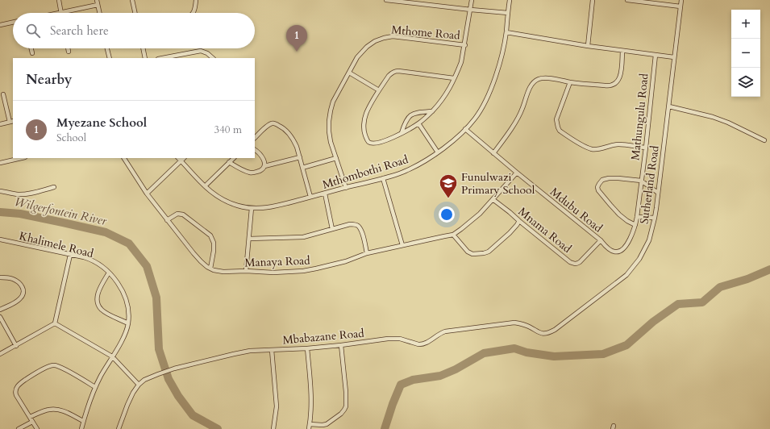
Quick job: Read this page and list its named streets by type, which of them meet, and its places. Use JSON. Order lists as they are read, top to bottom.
{
  "streets": {
    "street": [
      "Mthome Road",
      "Mathungulu Road",
      "Mthombothi Road",
      "Sutherland Road",
      "Mdubu Road",
      "Mnama Road",
      "Khalimele Road",
      "Manaya Road",
      "Mbabazane Road"
    ]
  },
  "crossings": [
    ["Mthome Road", "Mthombothi Road"],
    ["Mathungulu Road", "Mdubu Road"],
    ["Mthombothi Road", "Mdubu Road"],
    ["Sutherland Road", "Mbabazane Road"],
    ["Mdubu Road", "Mnama Road"],
    ["Mdubu Road", "Manaya Road"],
    ["Mnama Road", "Manaya Road"]
  ],
  "water": ["Wilgerfontein River"],
  "places": {
    "school or university": ["Funulwazi Primary School"]
  },
  "page": {
    "map_buttons": ["+", "−"],
    "search": "Search here",
    "pins": "1",
    "heading": "Nearby",
    "list": [
      {
        "mark": "1",
        "name": "Myezane School",
        "note": "School",
        "value": "340 m"
      }
    ]
  }
}
